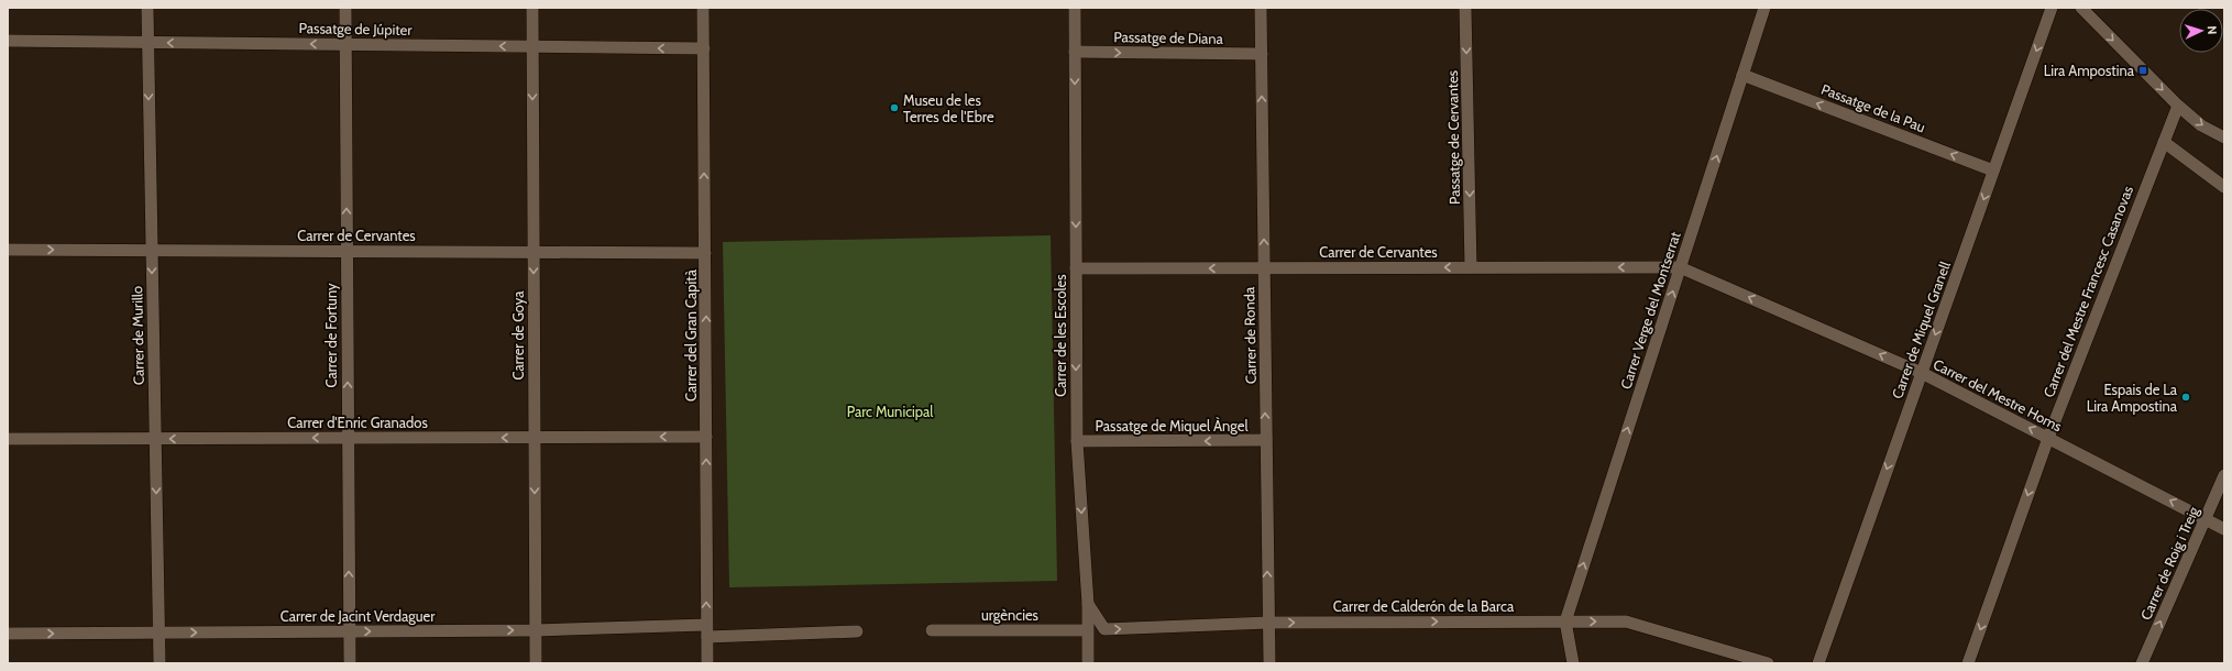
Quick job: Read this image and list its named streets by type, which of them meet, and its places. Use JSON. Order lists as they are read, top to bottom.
{
  "streets": {
    "street": [
      "Passatge de Júpiter",
      "Passatge de Diana",
      "Passatge de la Pau",
      "Passatge de Cervantes",
      "Carrer de Cervantes",
      "Carrer del Mestre Francesc Casanovas",
      "Carrer Verge del Montserrat",
      "Carrer de Miquel Granell",
      "Carrer de Murillo",
      "Carrer de Fortuny",
      "Carrer de Goya",
      "Carrer del Gran Capità",
      "Carrer de les Escoles",
      "Carrer de Ronda",
      "Carrer del Mestre Homs",
      "Carrer d'Enric Granados",
      "Passatge de Miquel Àngel",
      "Carrer de Roig i Treig",
      "Carrer de Calderón de la Barca",
      "urgències",
      "Carrer de Jacint Verdaguer"
    ]
  },
  "crossings": [
    ["Passatge de Júpiter", "Carrer de Murillo"],
    ["Passatge de Júpiter", "Carrer de Fortuny"],
    ["Passatge de Júpiter", "Carrer de Goya"],
    ["Passatge de Júpiter", "Carrer del Gran Capità"],
    ["Passatge de Diana", "Carrer de les Escoles"],
    ["Passatge de Diana", "Carrer de Ronda"],
    ["Passatge de la Pau", "Carrer Verge del Montserrat"],
    ["Passatge de la Pau", "Carrer de Miquel Granell"],
    ["Passatge de Cervantes", "Carrer de Cervantes"],
    ["Carrer de Cervantes", "Carrer Verge del Montserrat"],
    ["Carrer de Cervantes", "Carrer de Murillo"],
    ["Carrer de Cervantes", "Carrer de Fortuny"],
    ["Carrer de Cervantes", "Carrer de Goya"],
    ["Carrer de Cervantes", "Carrer del Gran Capità"],
    ["Carrer de Cervantes", "Carrer de les Escoles"],
    ["Carrer de Cervantes", "Carrer de Ronda"],
    ["Carrer de Cervantes", "Carrer del Mestre Homs"],
    ["Carrer del Mestre Francesc Casanovas", "Carrer del Mestre Homs"],
    ["Carrer Verge del Montserrat", "Carrer del Mestre Homs"],
    ["Carrer Verge del Montserrat", "Carrer de Calderón de la Barca"],
    ["Carrer de Miquel Granell", "Carrer del Mestre Homs"],
    ["Carrer de Murillo", "Carrer d'Enric Granados"],
    ["Carrer de Murillo", "Carrer de Jacint Verdaguer"],
    ["Carrer de Fortuny", "Carrer d'Enric Granados"],
    ["Carrer de Fortuny", "Carrer de Jacint Verdaguer"],
    ["Carrer de Goya", "Carrer d'Enric Granados"],
    ["Carrer de Goya", "Carrer de Jacint Verdaguer"],
    ["Carrer del Gran Capità", "Carrer d'Enric Granados"],
    ["Carrer del Gran Capità", "Carrer de Jacint Verdaguer"],
    ["Carrer de les Escoles", "Passatge de Miquel Àngel"],
    ["Carrer de les Escoles", "Carrer de Calderón de la Barca"],
    ["Carrer de les Escoles", "urgències"],
    ["Carrer de Ronda", "Passatge de Miquel Àngel"],
    ["Carrer de Ronda", "Carrer de Calderón de la Barca"],
    ["Carrer del Mestre Homs", "Carrer de Roig i Treig"]
  ],
  "one_way": [
    "Passatge de Júpiter",
    "Passatge de Diana",
    "Passatge de la Pau",
    "Passatge de Cervantes",
    "Carrer del Mestre Francesc Casanovas",
    "Carrer Verge del Montserrat",
    "Carrer de Miquel Granell",
    "Carrer de Murillo",
    "Carrer de Fortuny",
    "Carrer de Goya",
    "Carrer del Gran Capità",
    "Carrer de les Escoles",
    "Carrer de Ronda",
    "Carrer del Mestre Homs",
    "Carrer d'Enric Granados",
    "Passatge de Miquel Àngel",
    "Carrer de Roig i Treig",
    "Carrer de Calderón de la Barca",
    "Carrer de Jacint Verdaguer"
  ],
  "parks": ["Parc Municipal"],
  "places": {
    "transit": ["Lira Ampostina"],
    "other": ["Museu de les Terres de l'Ebre", "Espais de La Lira Ampostina"]
  },
  "north": "right"
}
